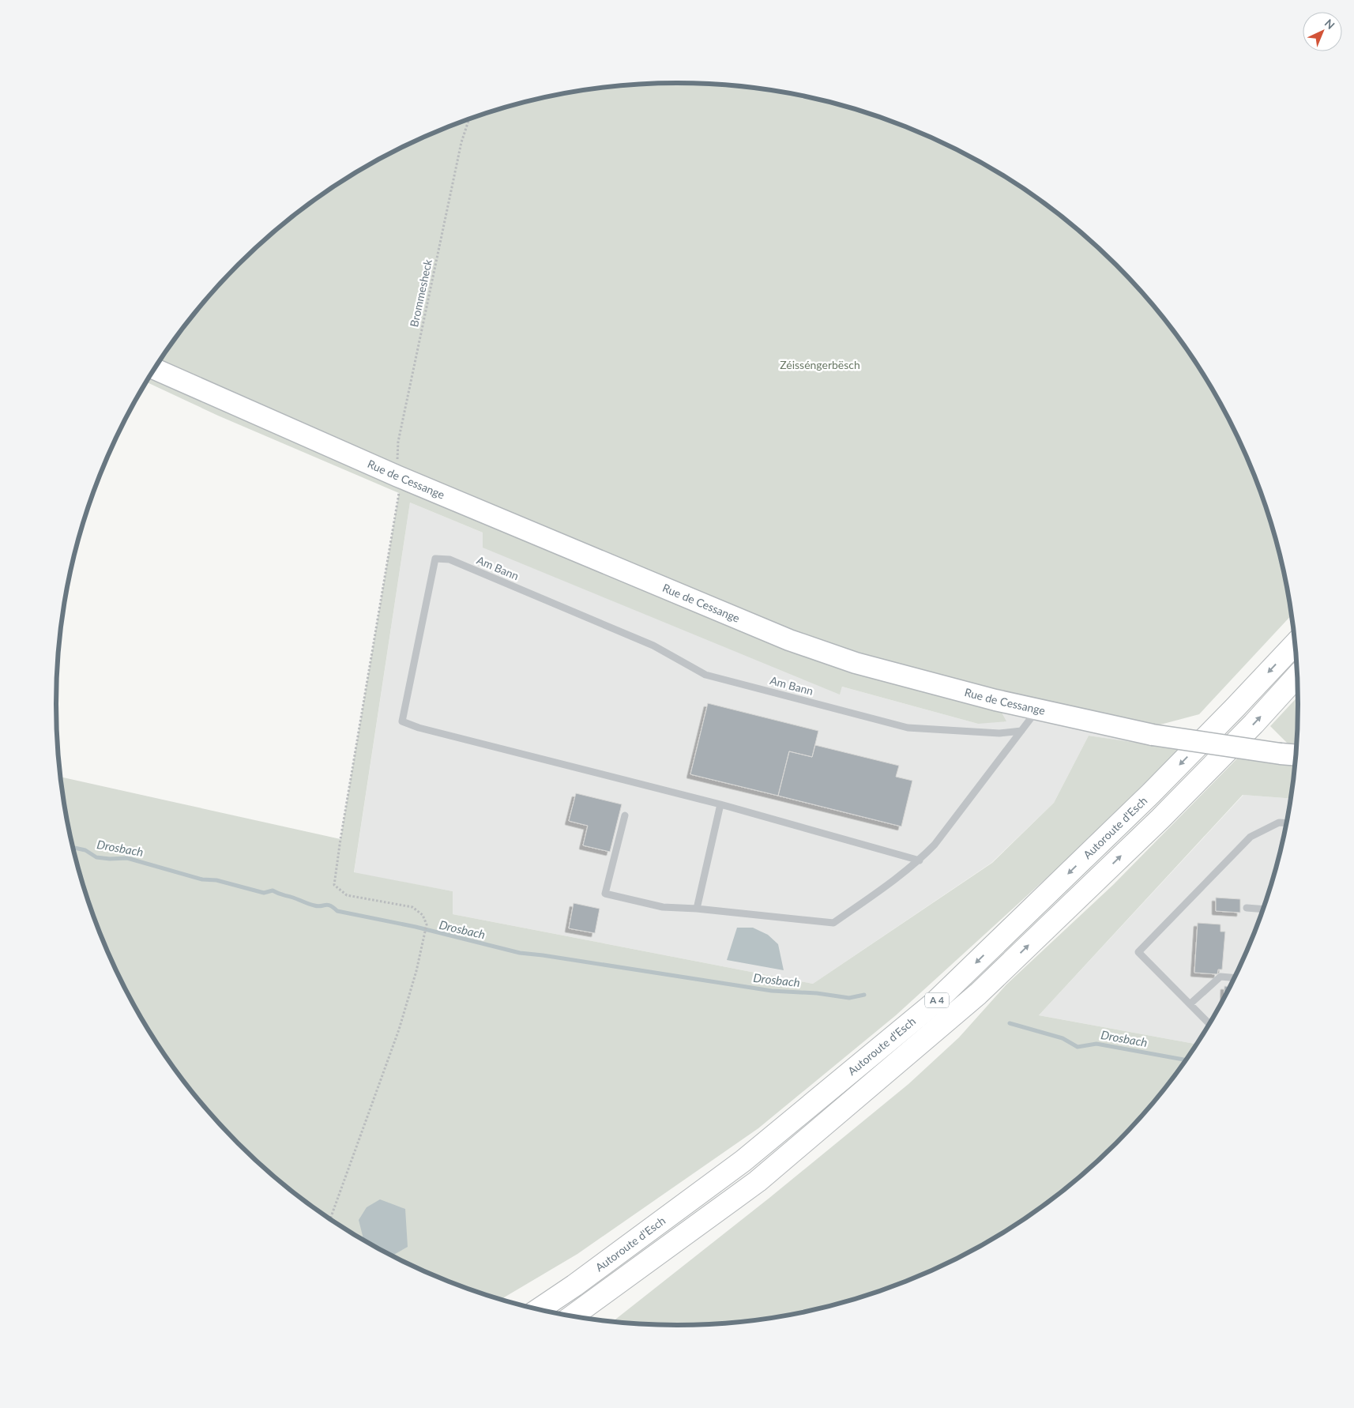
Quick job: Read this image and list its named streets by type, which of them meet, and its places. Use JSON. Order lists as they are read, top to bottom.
{
  "streets": {
    "highway": ["Autoroute d'Esch", "A 4"],
    "main road": ["Rue de Cessange"],
    "lane": ["Am Bann"],
    "path": ["Brommesheck"]
  },
  "crossings": [
    ["Brommesheck", "Rue de Cessange"],
    ["Autoroute d'Esch", "A 4"]
  ],
  "water": ["Drosbach"],
  "parks": ["Zéisséngerbësch"],
  "north": "top right"
}
